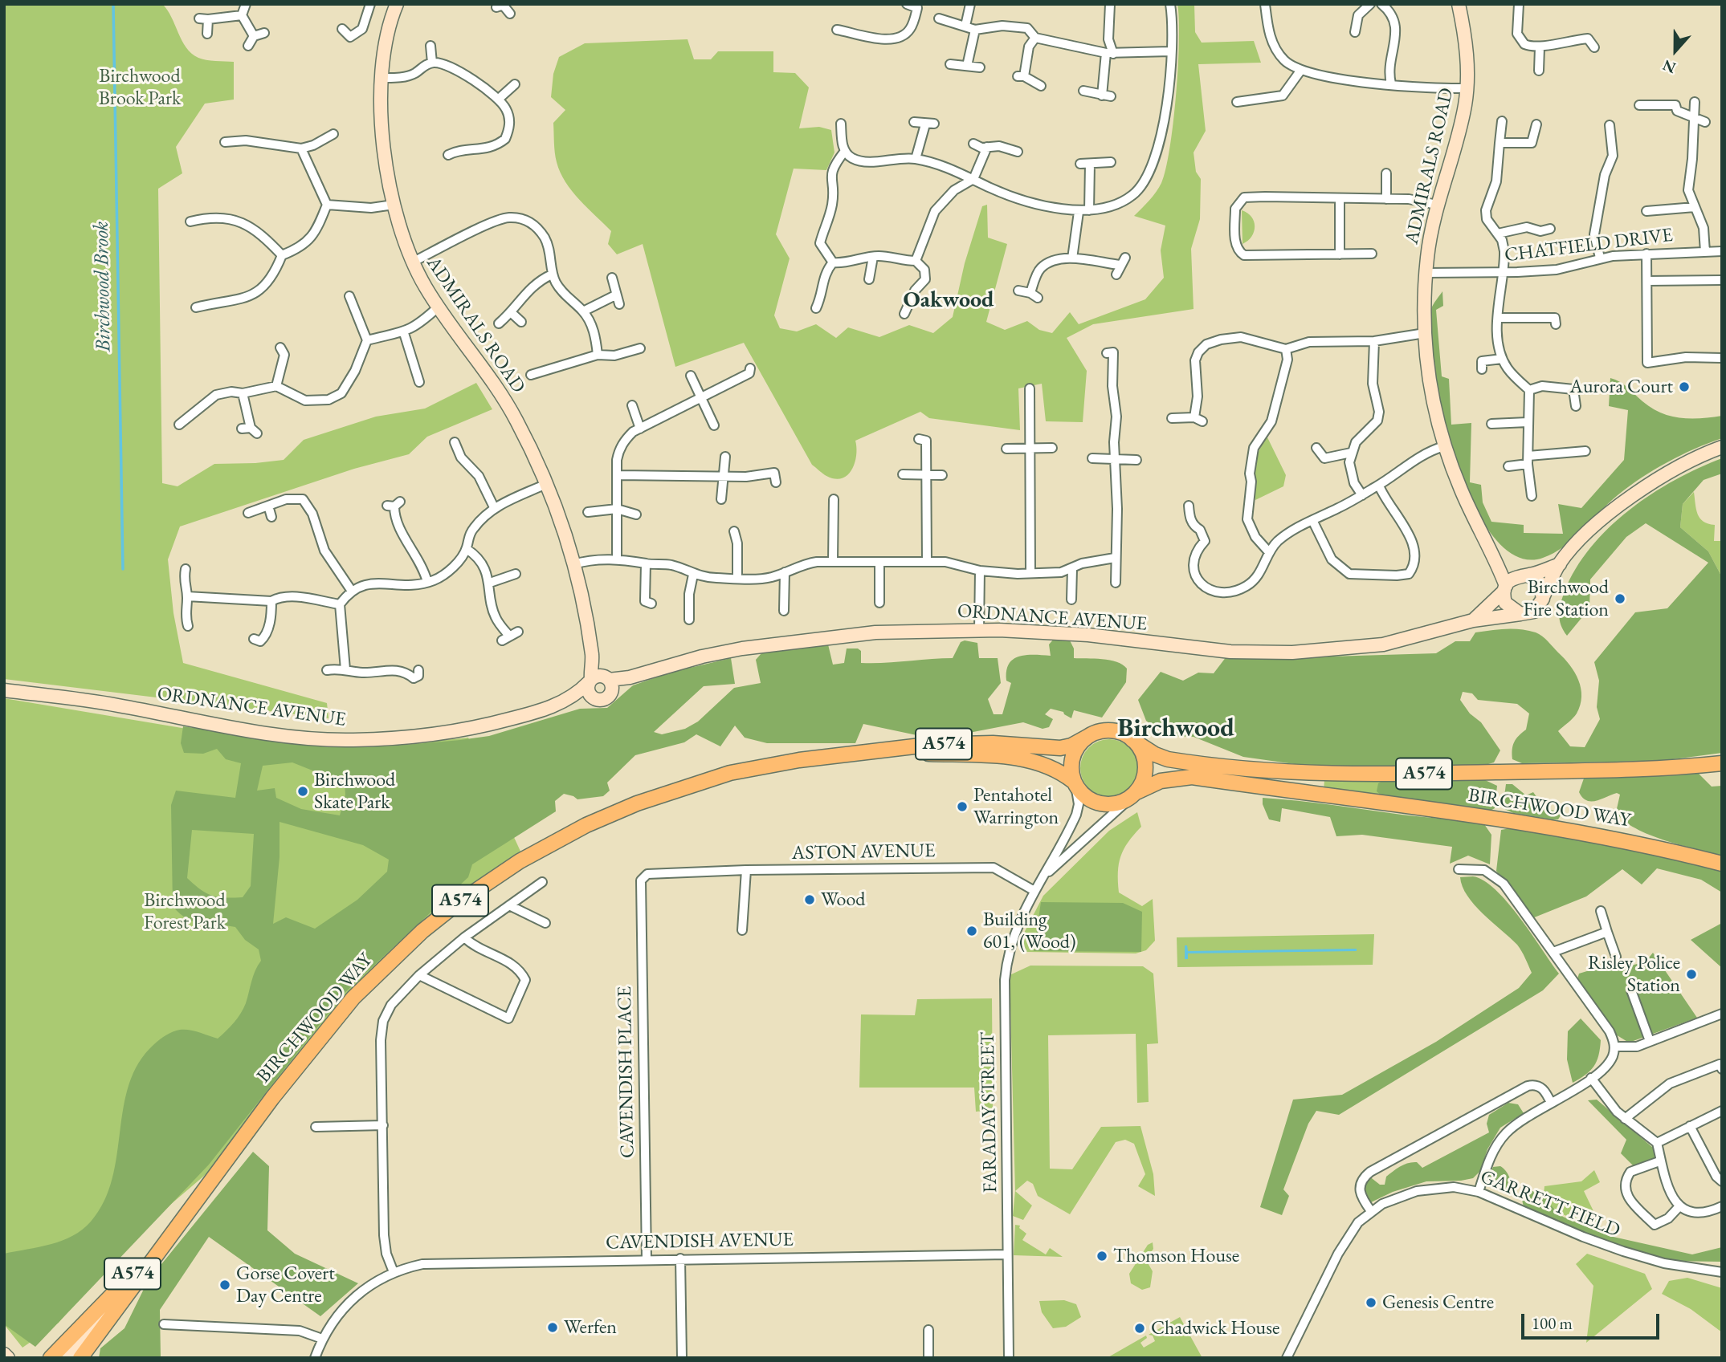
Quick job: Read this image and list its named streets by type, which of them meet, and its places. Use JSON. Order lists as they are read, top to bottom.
{
  "streets": {
    "main road": ["A574", "BIRCHWOOD WAY"],
    "street": [
      "ADMIRALS ROAD",
      "CHATFIELD DRIVE",
      "ORDNANCE AVENUE",
      "ASTON AVENUE",
      "CAVENDISH PLACE",
      "FARADAY STREET",
      "GARRETT FIELD",
      "CAVENDISH AVENUE"
    ]
  },
  "crossings": [
    ["ADMIRALS ROAD", "CHATFIELD DRIVE"],
    ["ADMIRALS ROAD", "ORDNANCE AVENUE"],
    ["A574", "BIRCHWOOD WAY"],
    ["A574", "FARADAY STREET"],
    ["BIRCHWOOD WAY", "FARADAY STREET"],
    ["ASTON AVENUE", "CAVENDISH PLACE"],
    ["ASTON AVENUE", "FARADAY STREET"],
    ["CAVENDISH PLACE", "CAVENDISH AVENUE"],
    ["FARADAY STREET", "CAVENDISH AVENUE"]
  ],
  "districts": ["Oakwood", "Birchwood"],
  "water": ["Birchwood Brook"],
  "parks": ["Birchwood Brook Park", "Birchwood Forest Park"],
  "places": [
    "Aurora Court",
    "Birchwood Fire Station",
    "Birchwood Skate Park",
    "Pentahotel Warrington",
    "Wood",
    "Building 601, (Wood)",
    "Risley Police Station",
    "Thomson House",
    "Gorse Covert Day Centre",
    "Genesis Centre",
    "Werfen",
    "Chadwick House"
  ],
  "scale_bar": "100 m",
  "north": "bottom"
}
